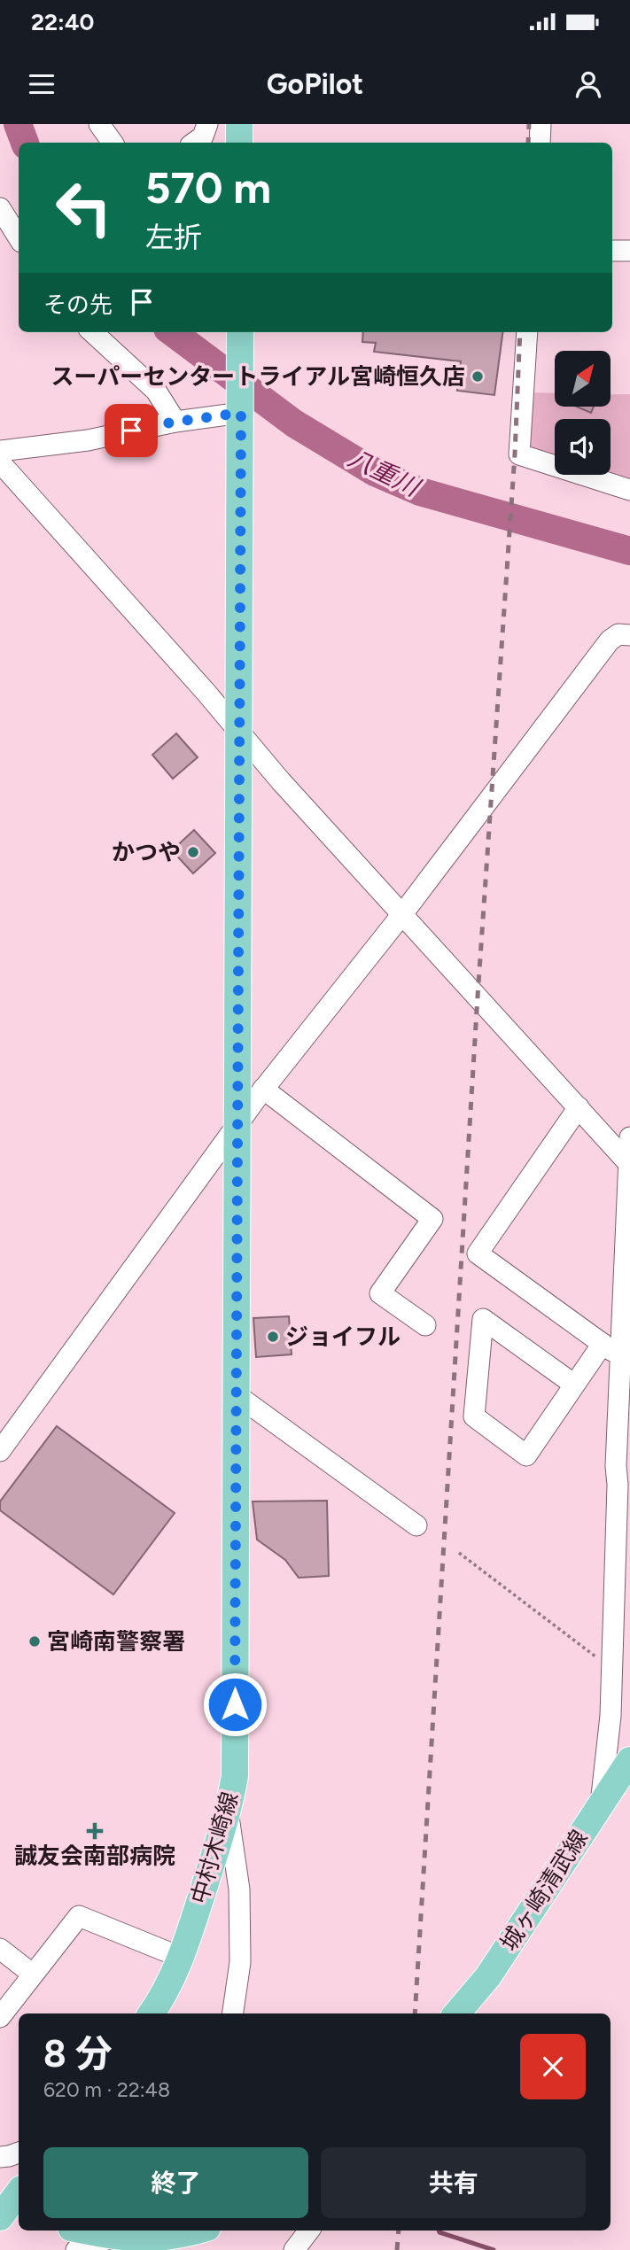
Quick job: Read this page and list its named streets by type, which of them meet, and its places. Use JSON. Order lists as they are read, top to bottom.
{
  "streets": {
    "main road": ["中村木崎線", "城ヶ崎清武線"]
  },
  "water": ["八重川"],
  "places": {
    "other": [
      "スーパーセンタートライアル宮崎恒久店",
      "かつや",
      "ジョイフル",
      "宮崎南警察署"
    ],
    "health": ["誠友会南部病院"]
  },
  "north": "top right",
  "page": {
    "status": "22:40",
    "header": "GoPilot",
    "turn": ["570 m", "左折"],
    "then": "その先",
    "heading": ["8 分", "620 m · 22:48"],
    "buttons": ["終了", "共有"]
  }
}
